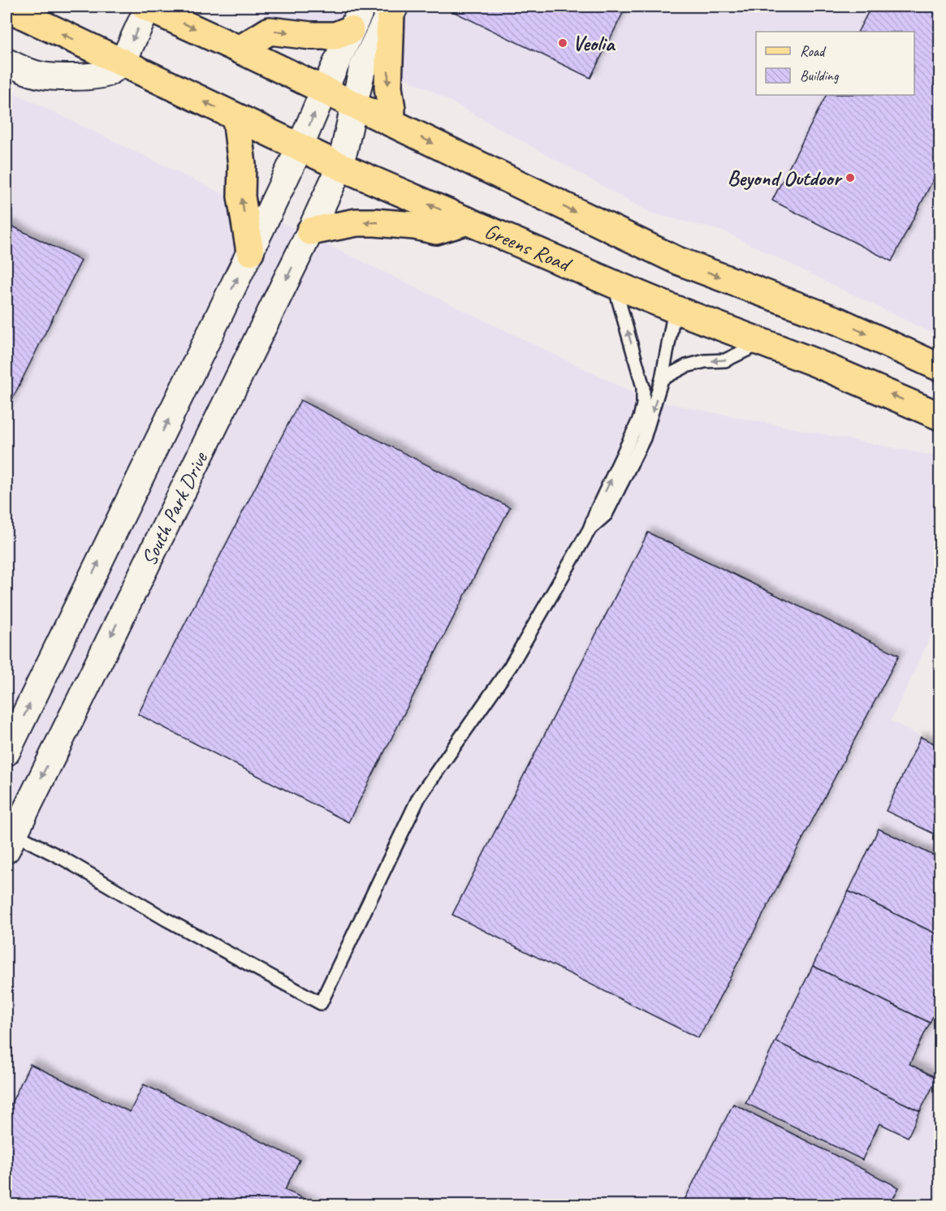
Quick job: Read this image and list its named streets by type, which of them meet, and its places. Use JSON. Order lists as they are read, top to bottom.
{
  "streets": {
    "main road": ["Greens Road"],
    "street": ["South Park Drive"]
  },
  "crossings": [
    ["Greens Road", "South Park Drive"]
  ],
  "places": ["Veolia", "Beyond Outdoor"],
  "legend": ["Road", "Building"]
}
